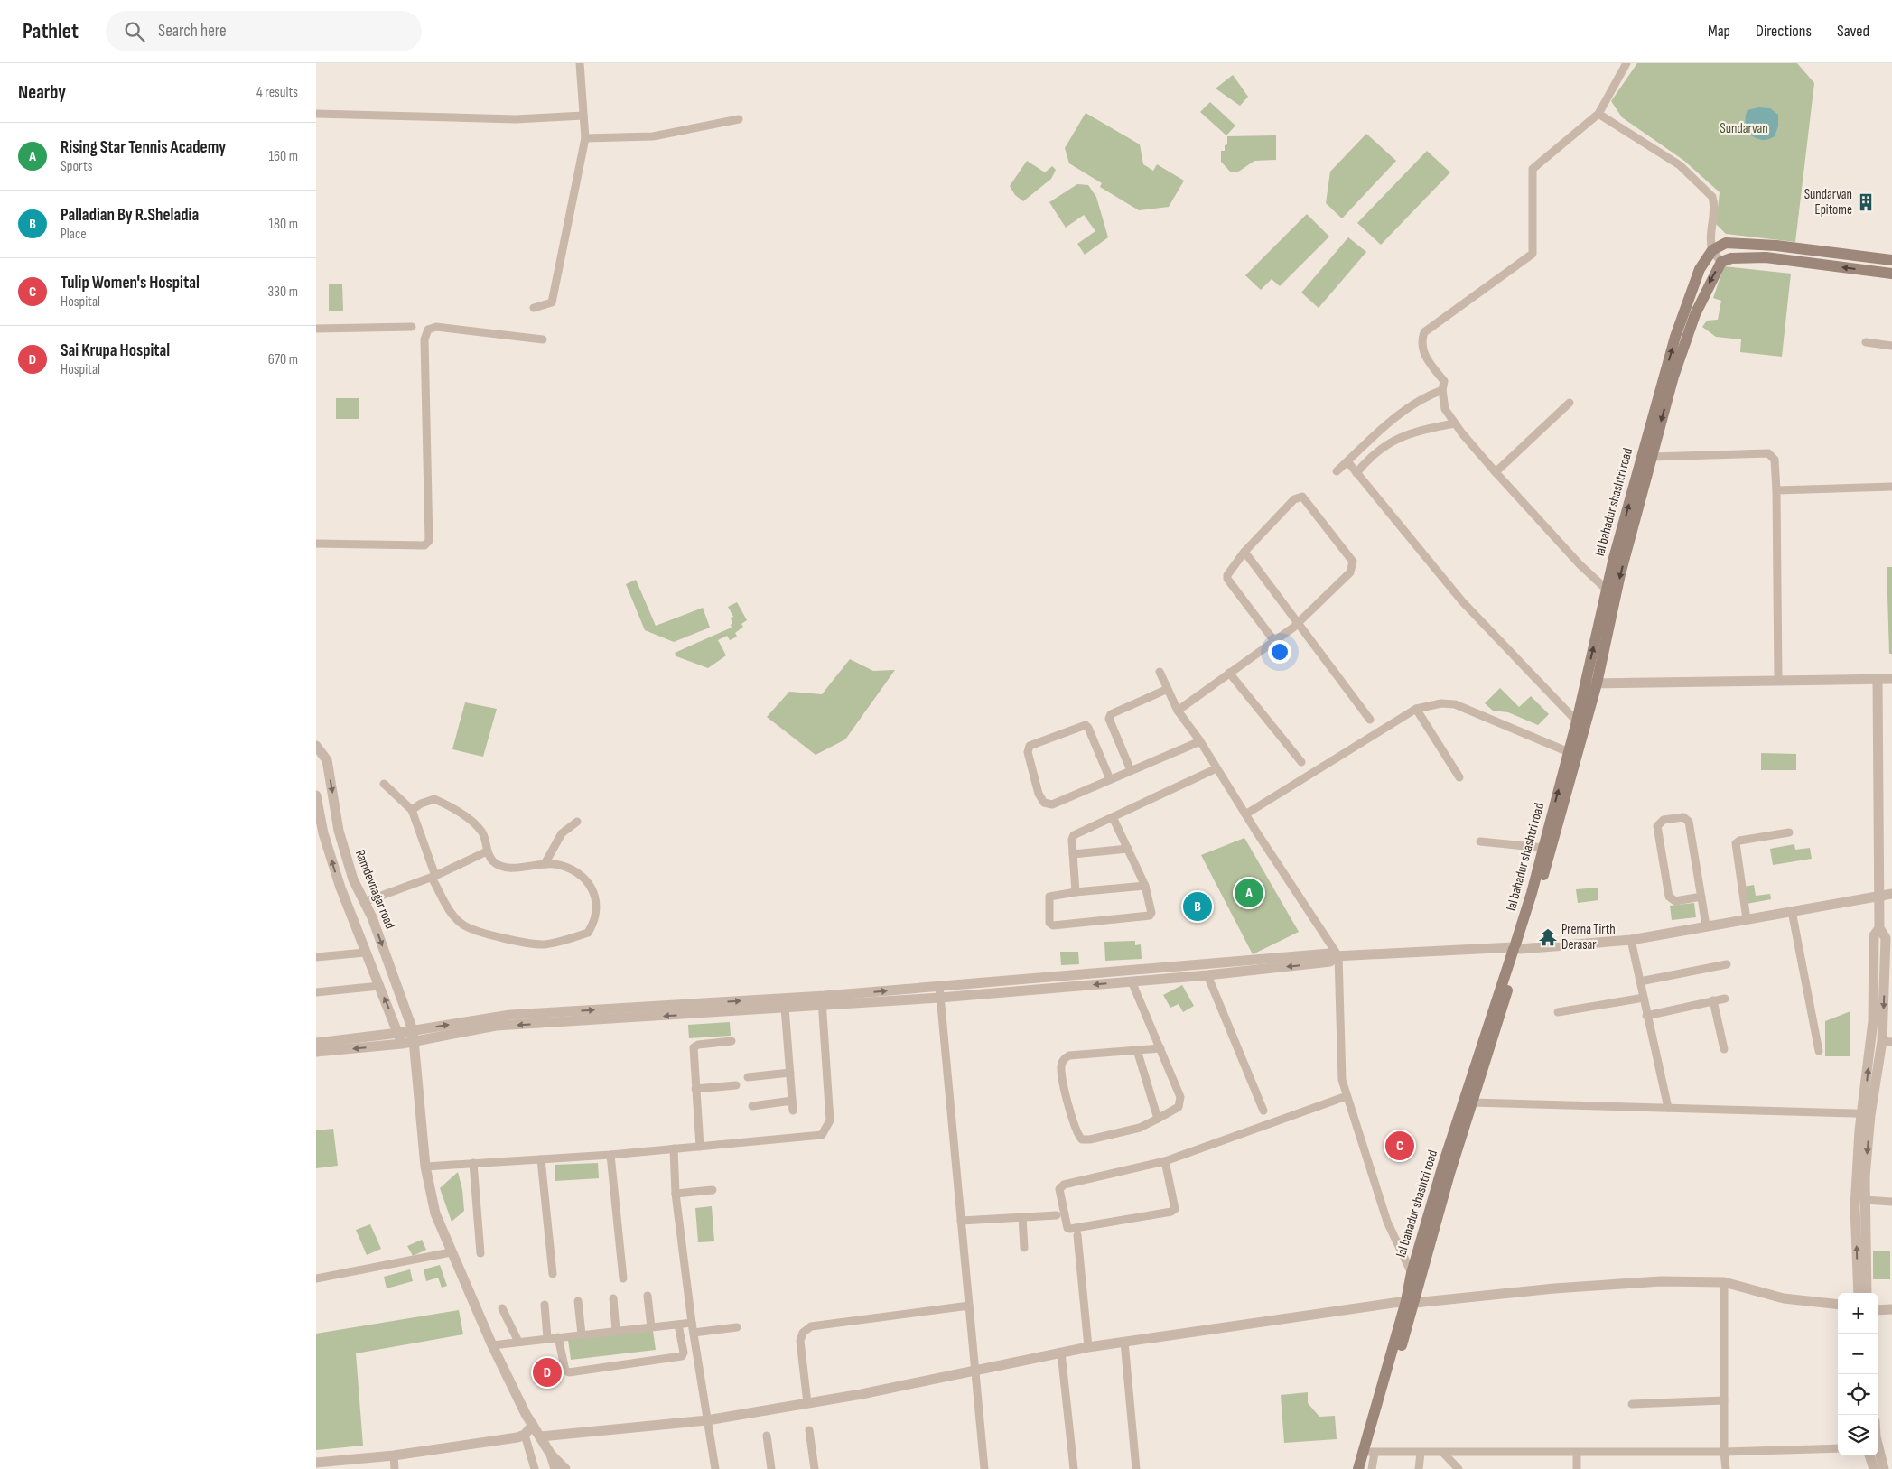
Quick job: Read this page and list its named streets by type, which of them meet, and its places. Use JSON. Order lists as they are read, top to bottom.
{
  "streets": {
    "main road": ["lal bahadur shashtri road"],
    "street": ["Ramdevnagar road"]
  },
  "parks": ["Sundarvan"],
  "places": {
    "building": ["Sundarvan Epitome"],
    "temple": ["Prerna Tirth Derasar"]
  },
  "page": {
    "header": "Pathlet",
    "search": "Search here",
    "nav": ["Map", "Directions", "Saved"],
    "heading": ["Nearby", "4 results"],
    "list": [
      {
        "mark": "A",
        "name": "Rising Star Tennis Academy",
        "note": "Sports",
        "value": "160 m"
      },
      {
        "mark": "B",
        "name": "Palladian By R.Sheladia",
        "note": "Place",
        "value": "180 m"
      },
      {
        "mark": "C",
        "name": "Tulip Women's Hospital",
        "note": "Hospital",
        "value": "330 m"
      },
      {
        "mark": "D",
        "name": "Sai Krupa Hospital",
        "note": "Hospital",
        "value": "670 m"
      }
    ],
    "pins": [
      "A",
      "B",
      "C",
      "D"
    ],
    "map_buttons": ["+", "−"]
  }
}
